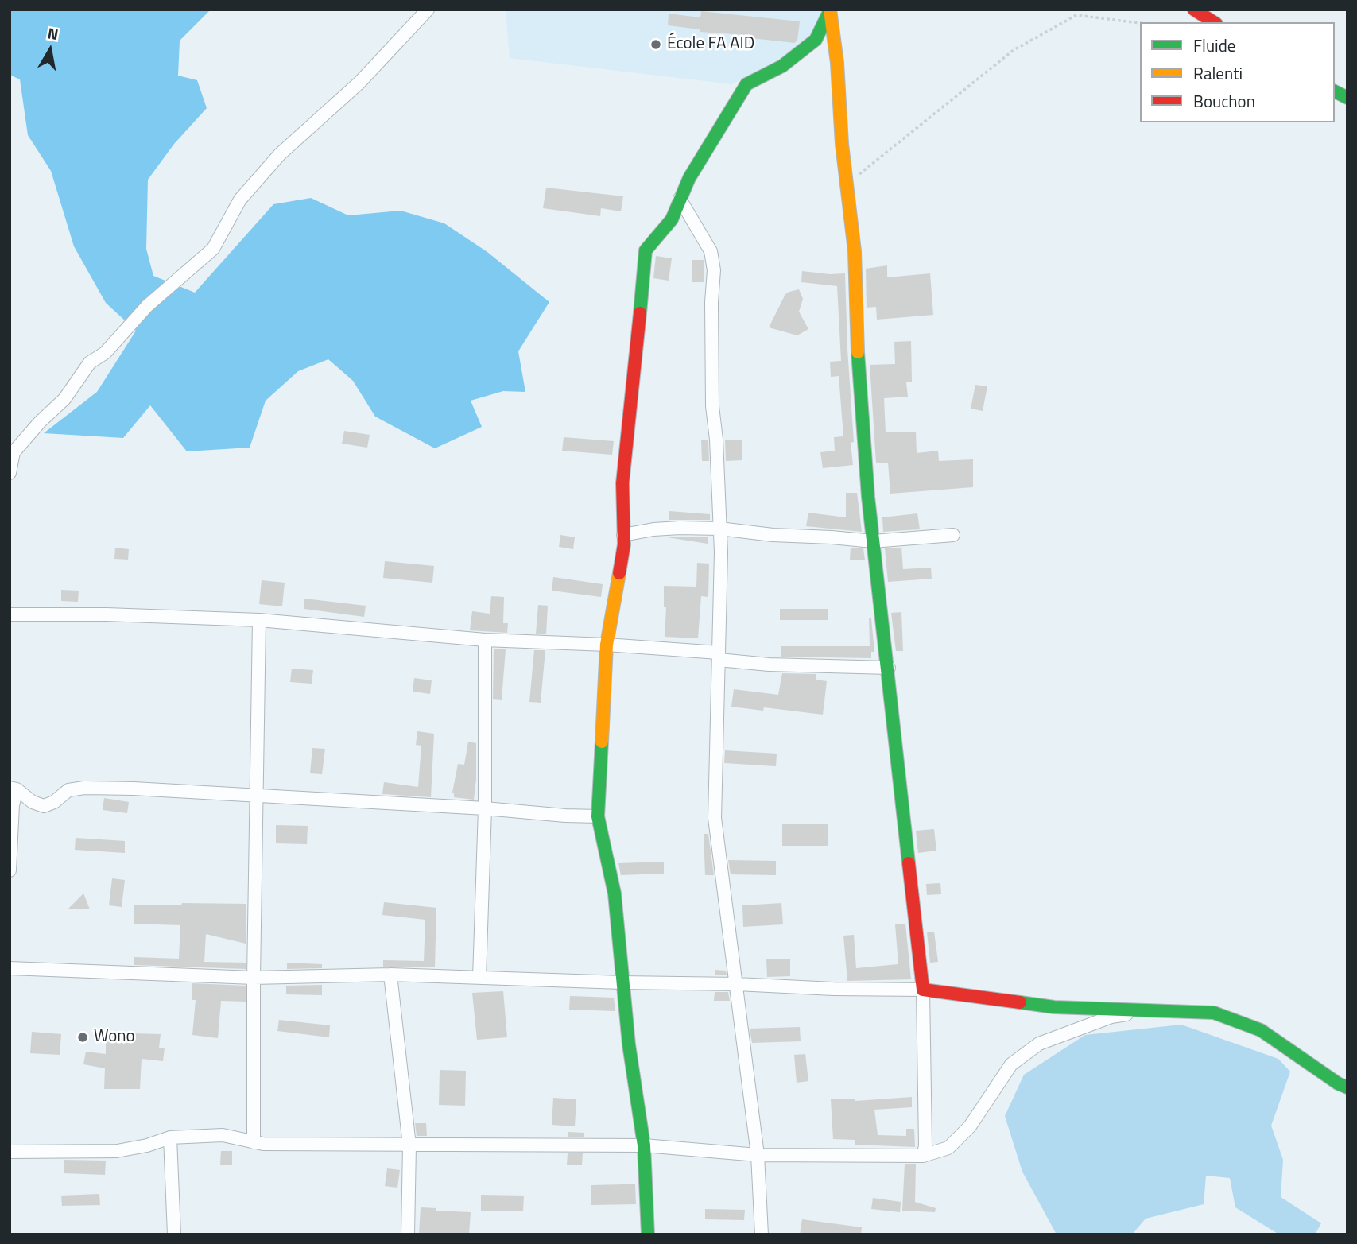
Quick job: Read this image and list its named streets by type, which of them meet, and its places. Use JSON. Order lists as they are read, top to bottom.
{
  "places": ["École FA AID", "Wono"],
  "legend": ["Fluide", "Ralenti", "Bouchon"],
  "north": "top"
}
